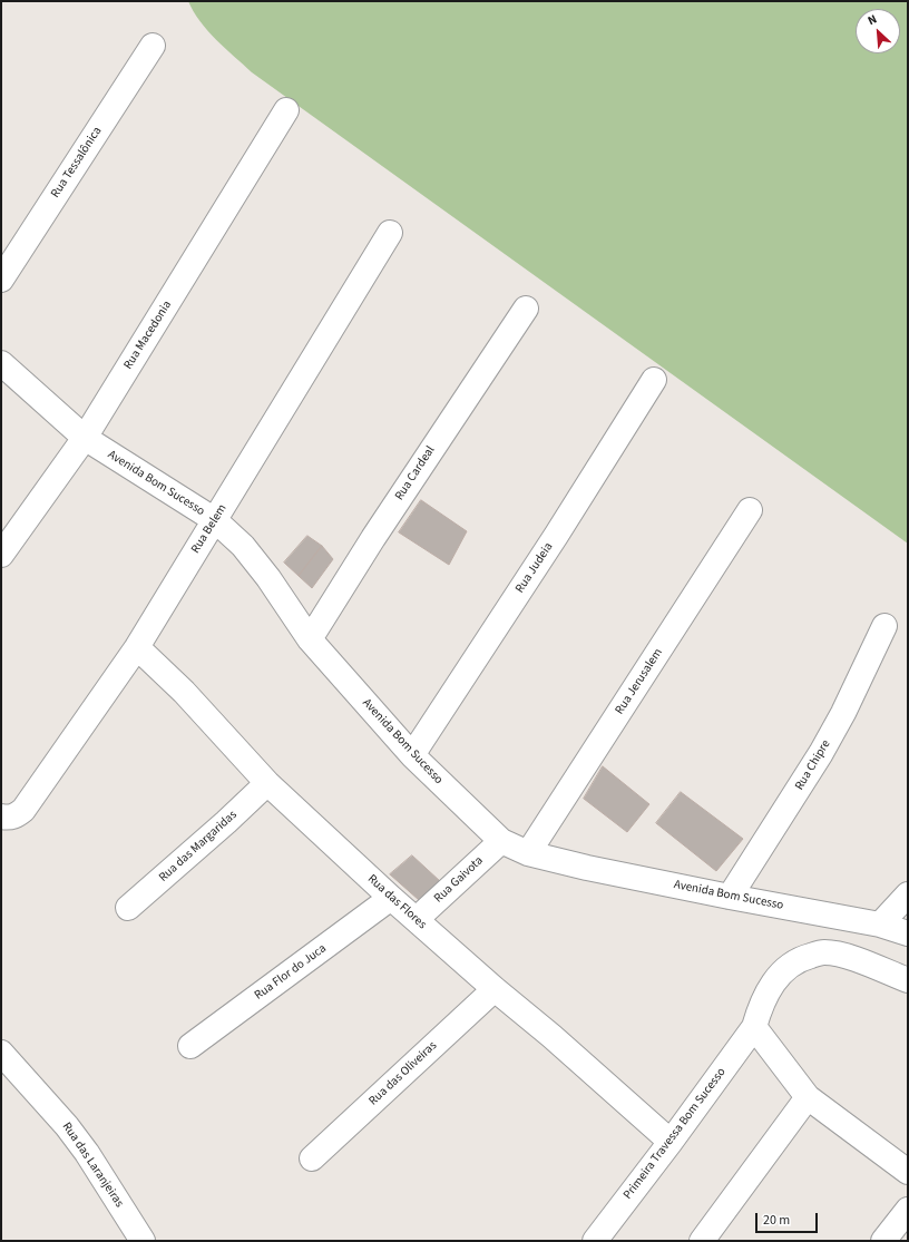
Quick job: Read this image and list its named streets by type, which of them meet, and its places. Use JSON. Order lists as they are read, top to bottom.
{
  "streets": {
    "street": [
      "Rua Tessalônica",
      "Rua Macedonia",
      "Rua Cardeal",
      "Avenida Bom Sucesso",
      "Rua Belem",
      "Rua Judeia",
      "Rua Jerusalem",
      "Rua Chipre",
      "Rua das Margaridas",
      "Rua Gaivota",
      "Rua das Flores",
      "Rua Flor do Juca",
      "Rua das Oliveiras",
      "Primeira Travessa Bom Sucesso",
      "Rua das Laranjeiras"
    ]
  },
  "crossings": [
    ["Rua Macedonia", "Avenida Bom Sucesso"],
    ["Rua Cardeal", "Avenida Bom Sucesso"],
    ["Avenida Bom Sucesso", "Rua Belem"],
    ["Avenida Bom Sucesso", "Rua Judeia"],
    ["Avenida Bom Sucesso", "Rua Jerusalem"],
    ["Avenida Bom Sucesso", "Rua Chipre"],
    ["Avenida Bom Sucesso", "Rua Gaivota"],
    ["Rua Belem", "Rua das Flores"],
    ["Rua das Margaridas", "Rua das Flores"],
    ["Rua Gaivota", "Rua das Flores"],
    ["Rua das Flores", "Rua Flor do Juca"],
    ["Rua das Flores", "Rua das Oliveiras"],
    ["Rua das Flores", "Primeira Travessa Bom Sucesso"]
  ],
  "scale_bar": "20 m",
  "north": "top left"
}
